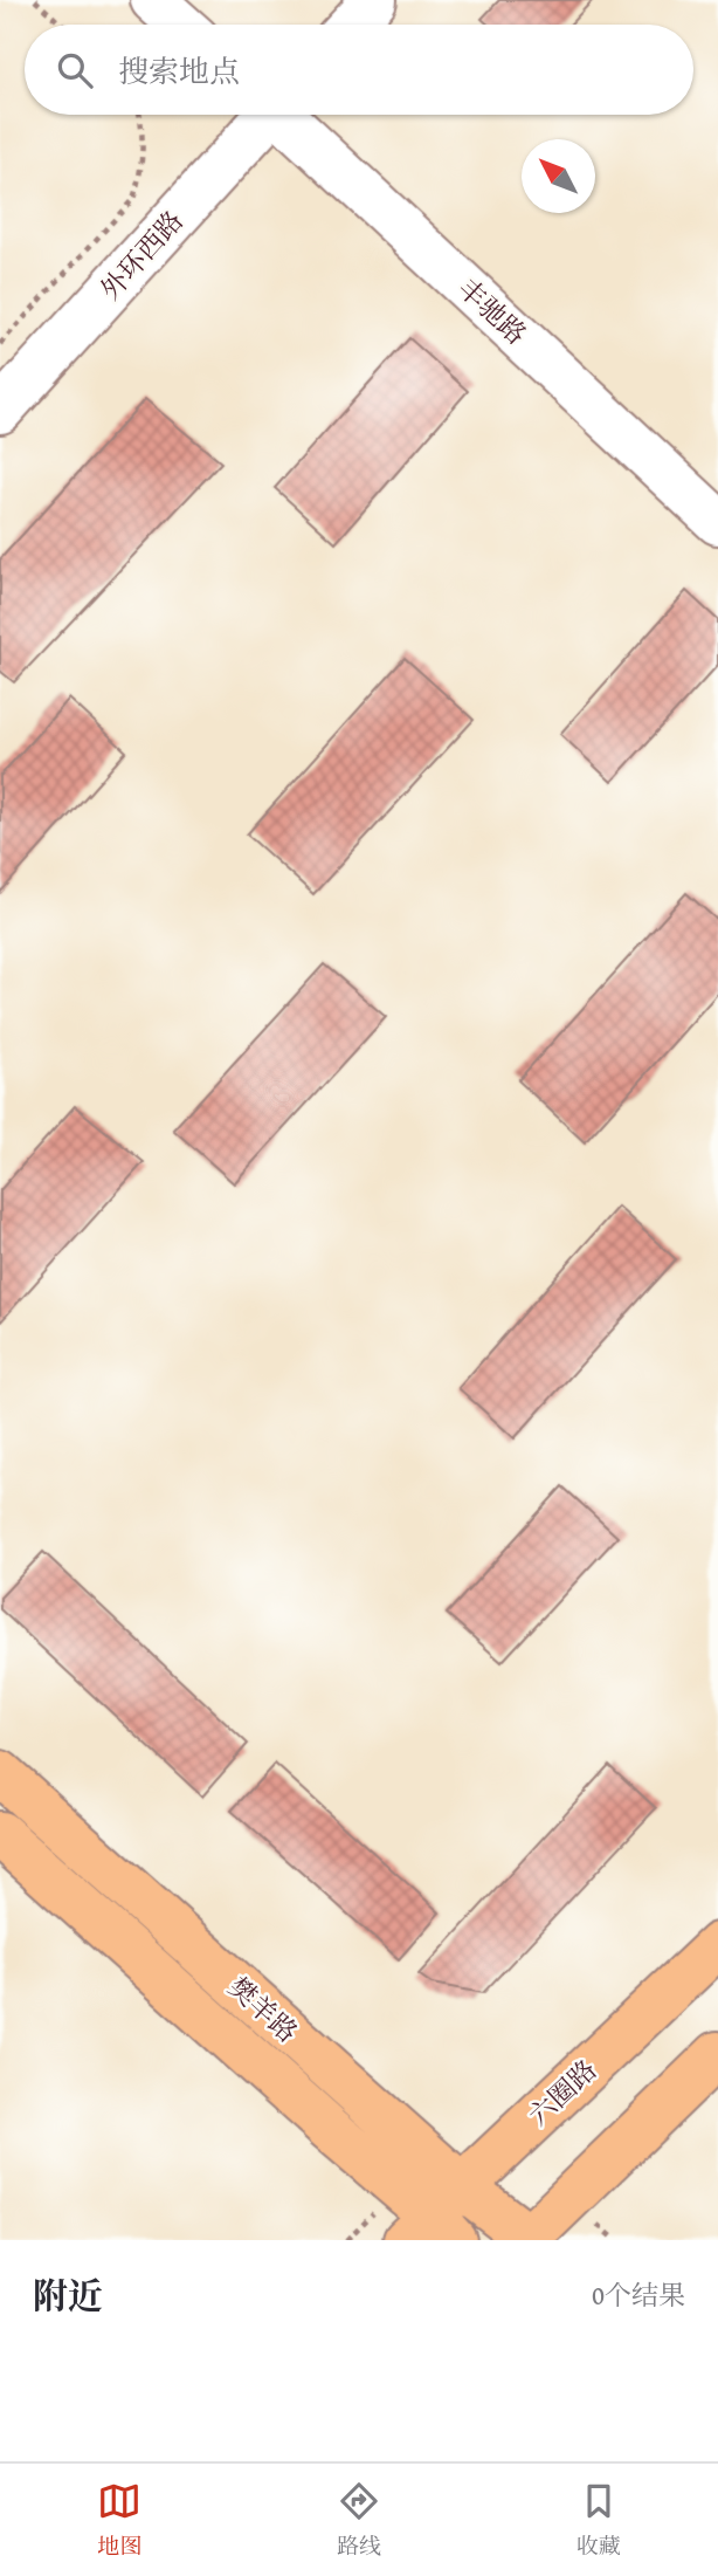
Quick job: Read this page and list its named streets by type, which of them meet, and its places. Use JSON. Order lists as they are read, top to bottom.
{
  "streets": {
    "main road": ["樊羊路", "六圈路"],
    "street": ["外环西路", "丰驰路"]
  },
  "crossings": [
    ["樊羊路", "六圈路"]
  ],
  "north": "top left",
  "page": {
    "search": "搜索地点",
    "heading": ["附近", "0个结果"],
    "nav": ["地图", "路线", "收藏"]
  }
}
